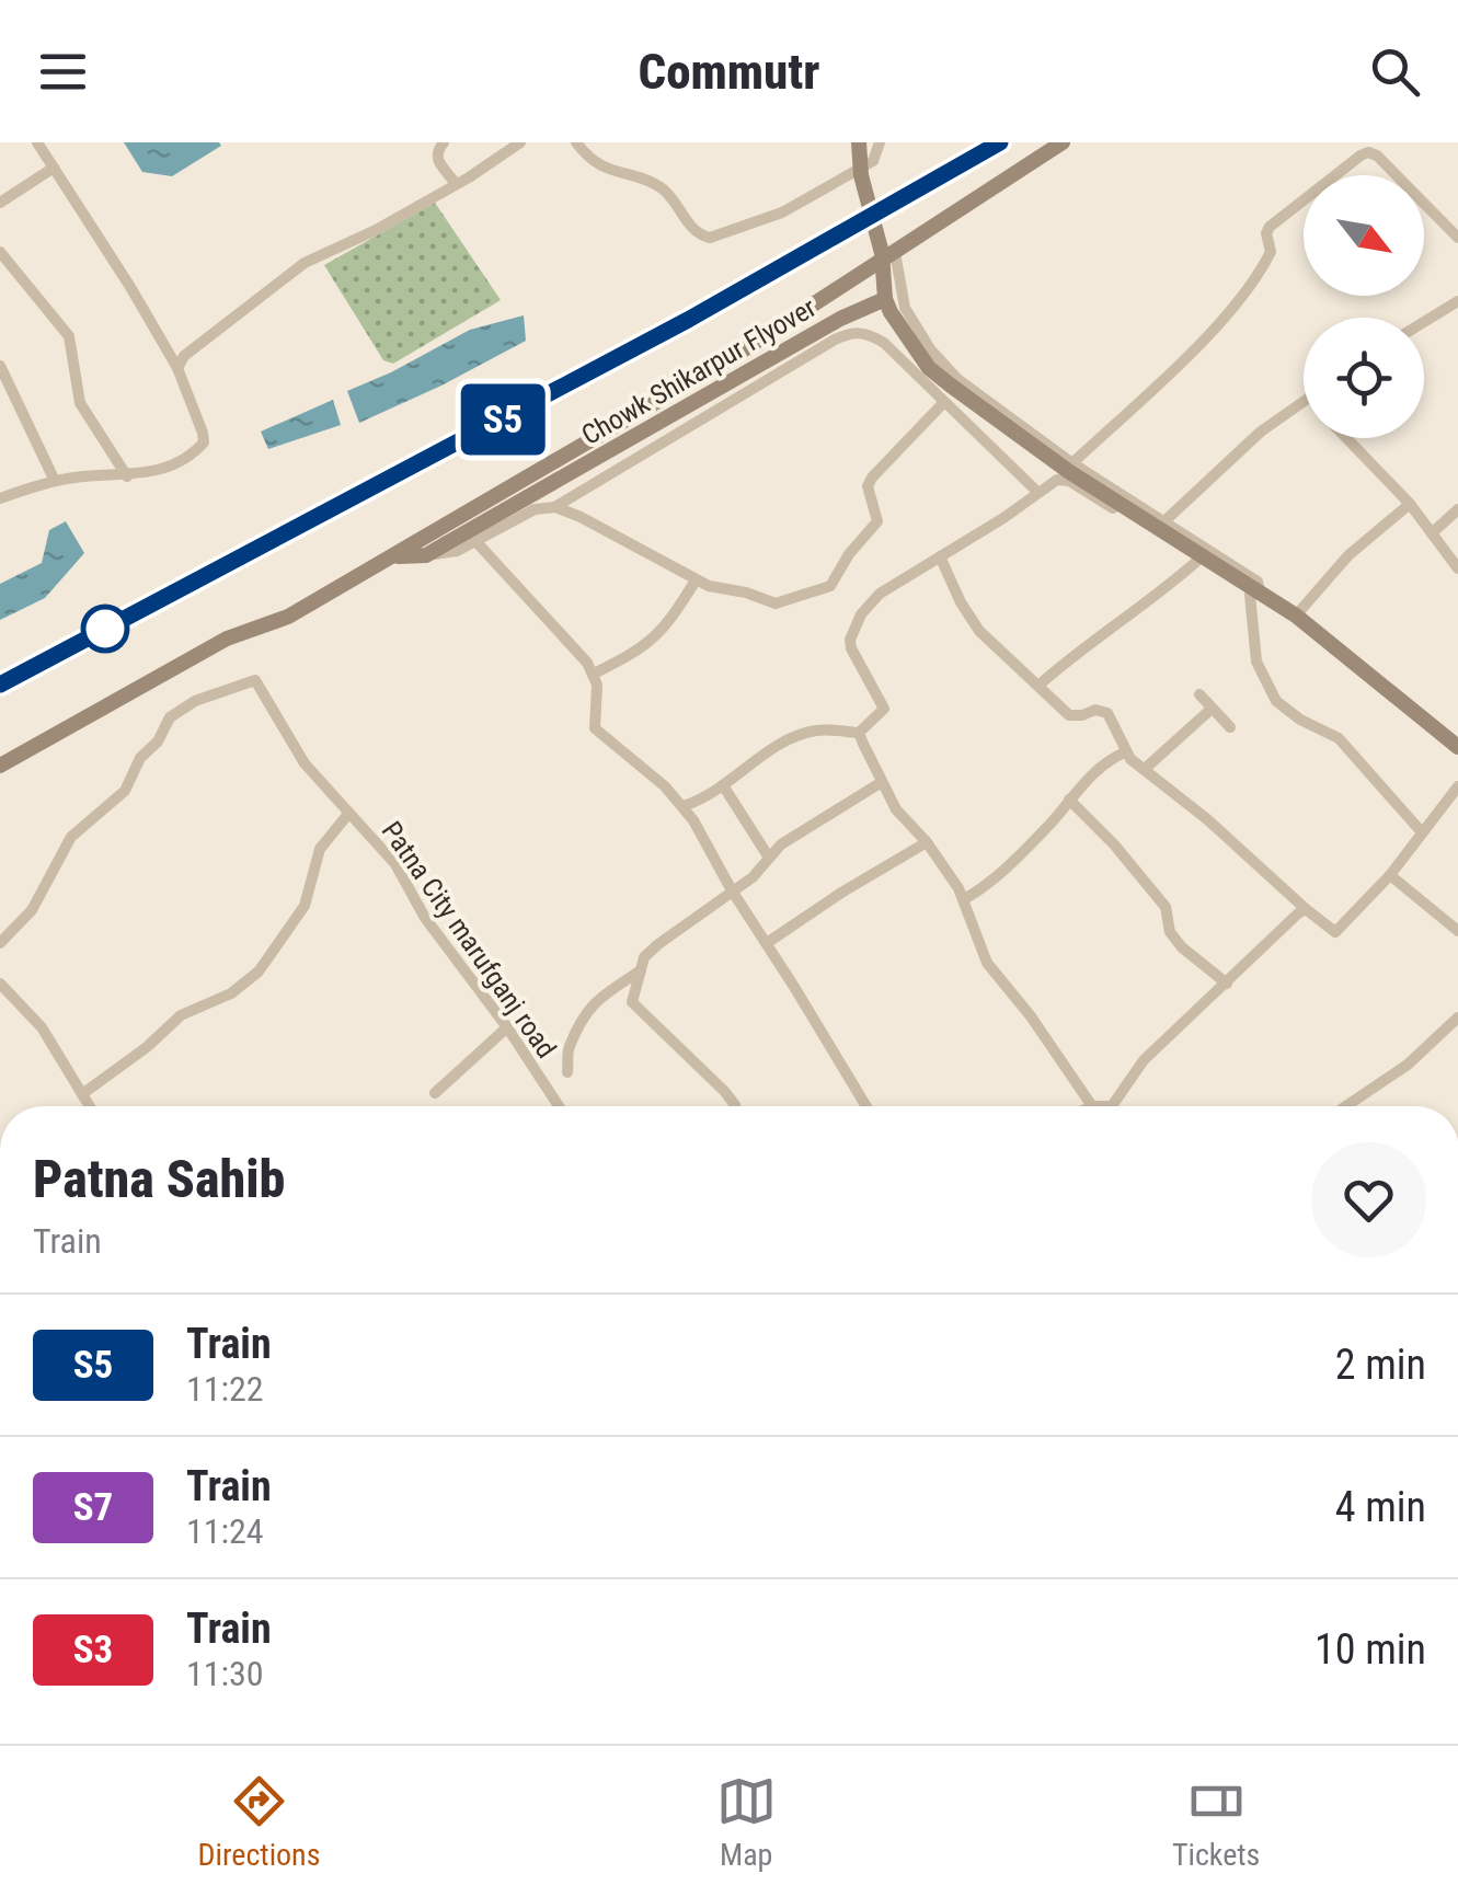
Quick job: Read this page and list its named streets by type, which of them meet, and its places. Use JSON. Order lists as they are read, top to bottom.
{
  "streets": {
    "main road": ["Chowk Shikarpur Flyover"],
    "street": ["Patna City marufganj road"]
  },
  "north": "bottom right",
  "page": {
    "header": "Commutr",
    "on_map": "S5",
    "heading": ["Patna Sahib", "Train"],
    "list": [
      {
        "mark": "S5",
        "name": "Train",
        "note": "11:22",
        "value": "2 min"
      },
      {
        "mark": "S7",
        "name": "Train",
        "note": "11:24",
        "value": "4 min"
      },
      {
        "mark": "S3",
        "name": "Train",
        "note": "11:30",
        "value": "10 min"
      }
    ],
    "tabs": ["Directions", "Map", "Tickets"]
  }
}
